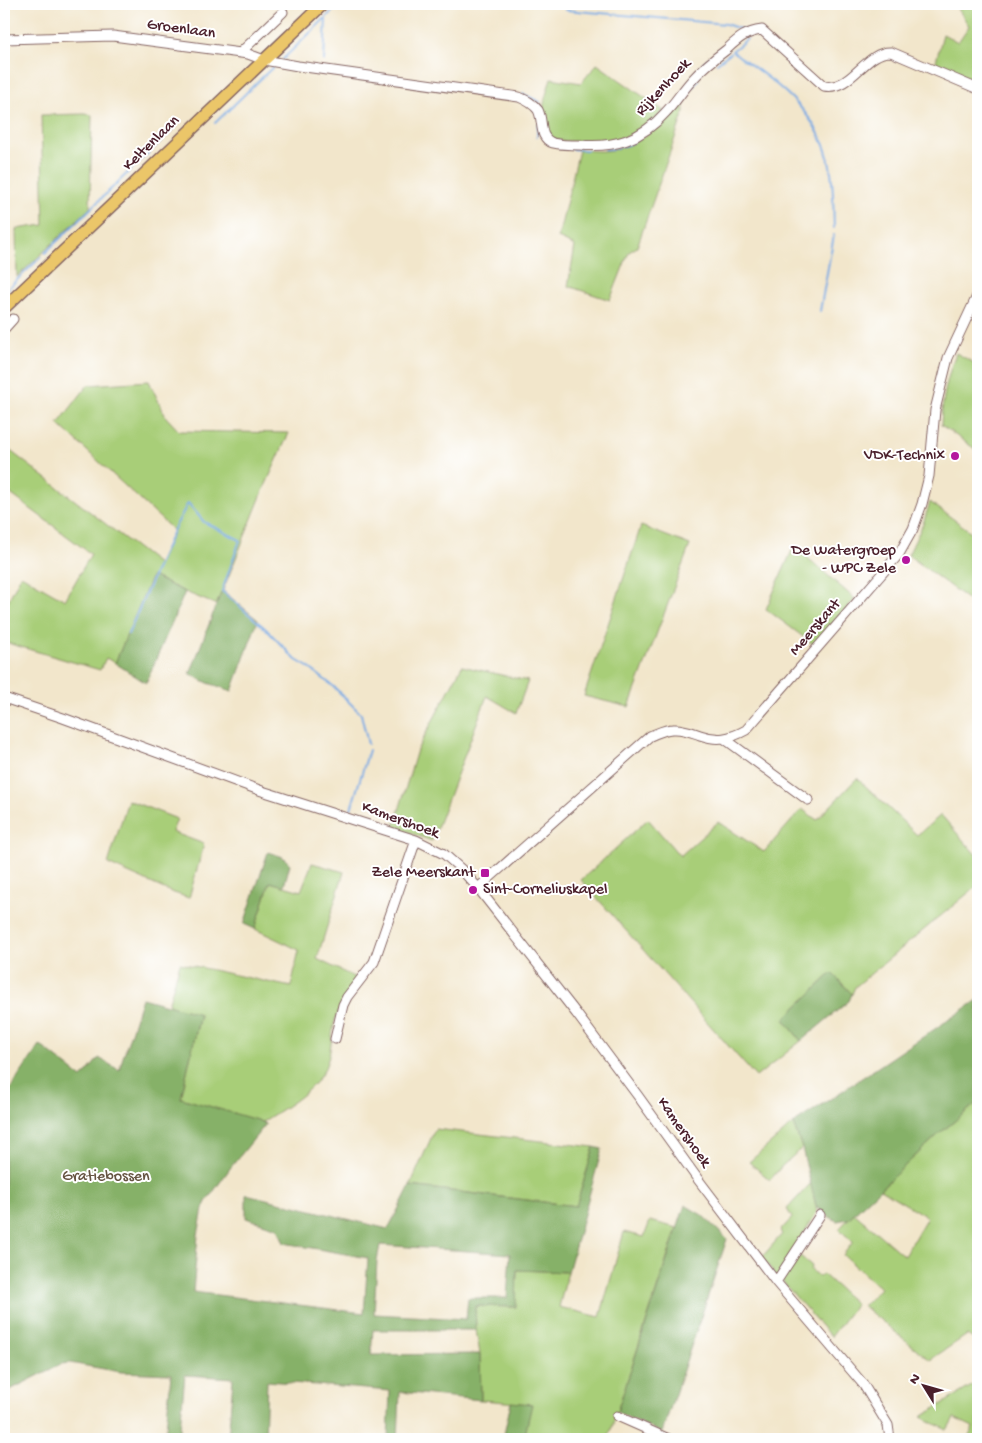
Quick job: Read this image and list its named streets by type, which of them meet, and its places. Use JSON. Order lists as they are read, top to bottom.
{
  "streets": {
    "main road": ["Keltenlaan"],
    "street": [
      "Groenlaan",
      "Rijkenhoek",
      "Meerskant",
      "Kamershoek"
    ]
  },
  "crossings": [
    ["Groenlaan", "Rijkenhoek"],
    ["Groenlaan", "Keltenlaan"],
    ["Rijkenhoek", "Keltenlaan"]
  ],
  "parks": ["Gratiebossen"],
  "places": {
    "other": ["VDK-Technix", "De Watergroep - WPC Zele", "Sint-Corneliuskapel"],
    "transit": ["Zele Meerskant"]
  },
  "north": "top left"
}
